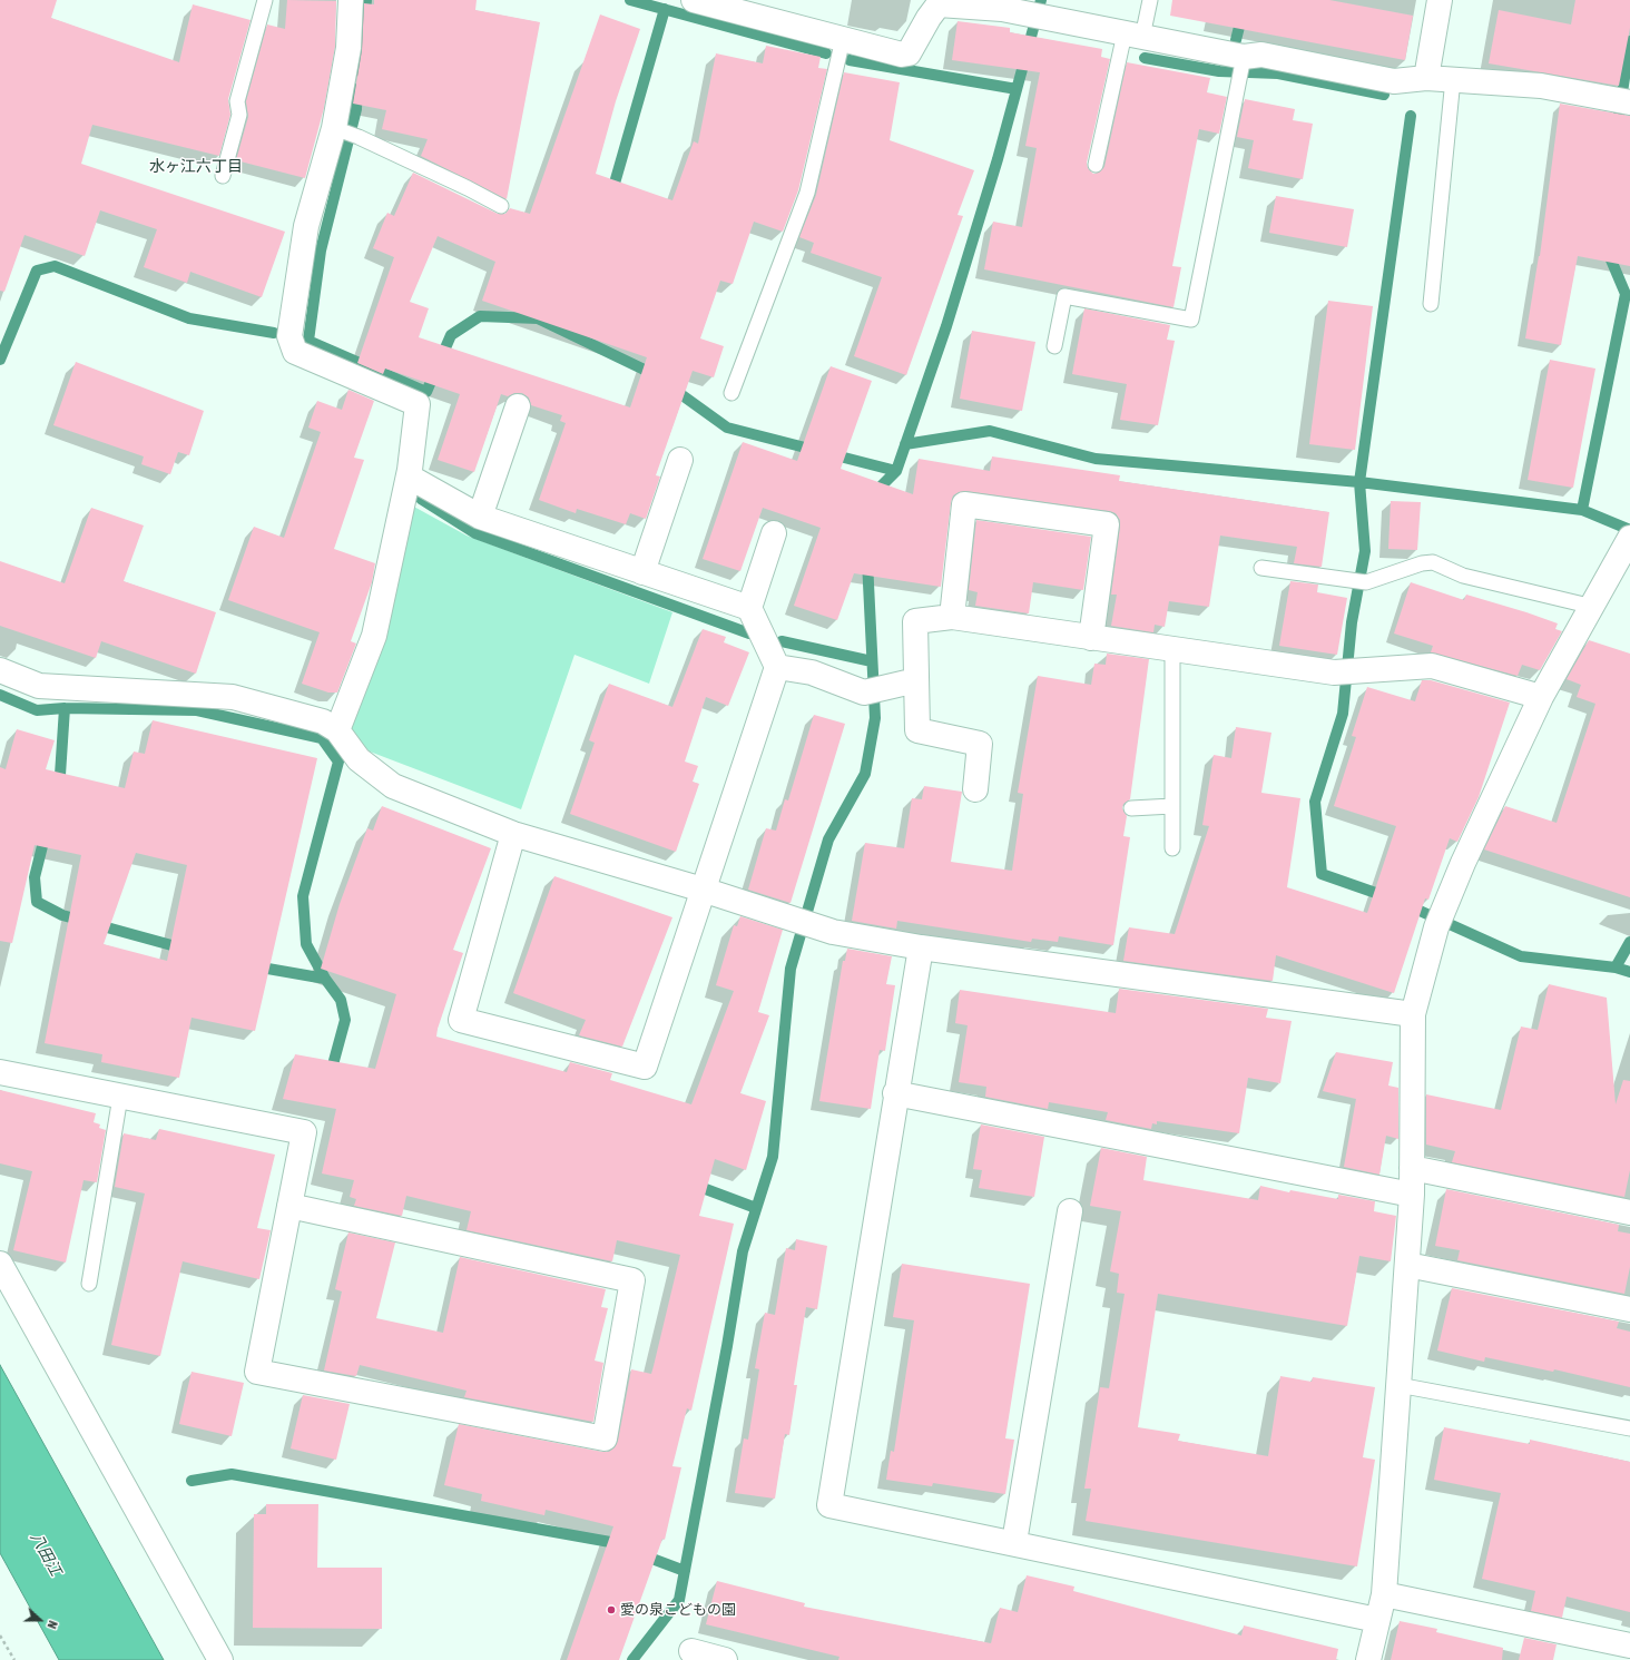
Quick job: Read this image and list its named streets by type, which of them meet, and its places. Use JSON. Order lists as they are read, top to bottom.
{
  "districts": ["水ヶ江六丁目"],
  "water": ["八田江"],
  "places": ["愛の泉こどもの園"],
  "north": "right"
}
